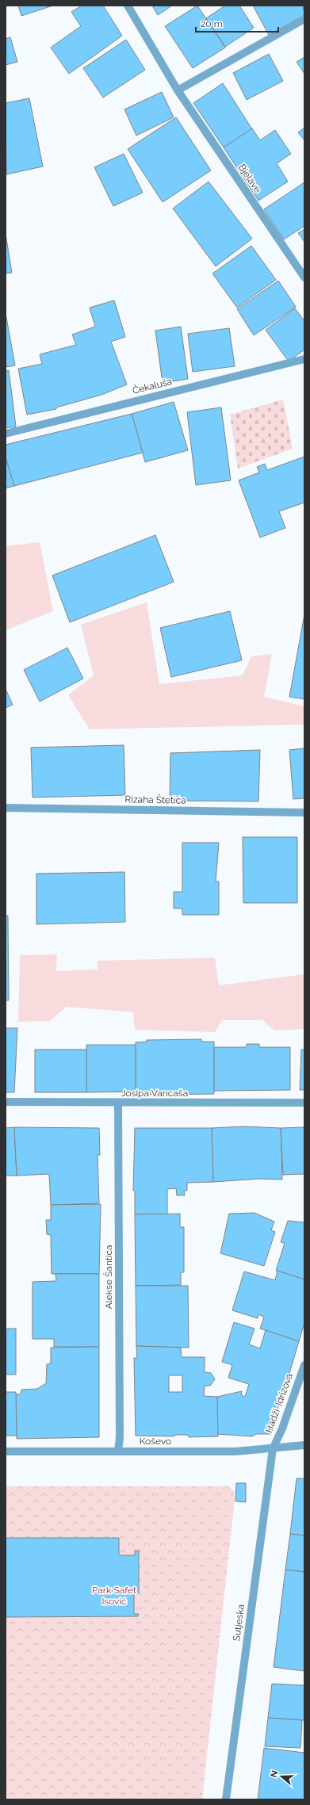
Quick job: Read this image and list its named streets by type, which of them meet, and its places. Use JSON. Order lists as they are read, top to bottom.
{
  "streets": {
    "street": [
      "Bjelave",
      "Čekaluša",
      "Rizaha Štetića",
      "Josipa Vancaša",
      "Alekse Šantića",
      "Hadži-Idrizova",
      "Koševo",
      "Sutjeska"
    ]
  },
  "crossings": [
    ["Josipa Vancaša", "Alekse Šantića"],
    ["Alekse Šantića", "Koševo"],
    ["Hadži-Idrizova", "Koševo"],
    ["Hadži-Idrizova", "Sutjeska"],
    ["Koševo", "Sutjeska"]
  ],
  "parks": ["Park Safet Isović"],
  "scale_bar": "20 m",
  "north": "left"
}
